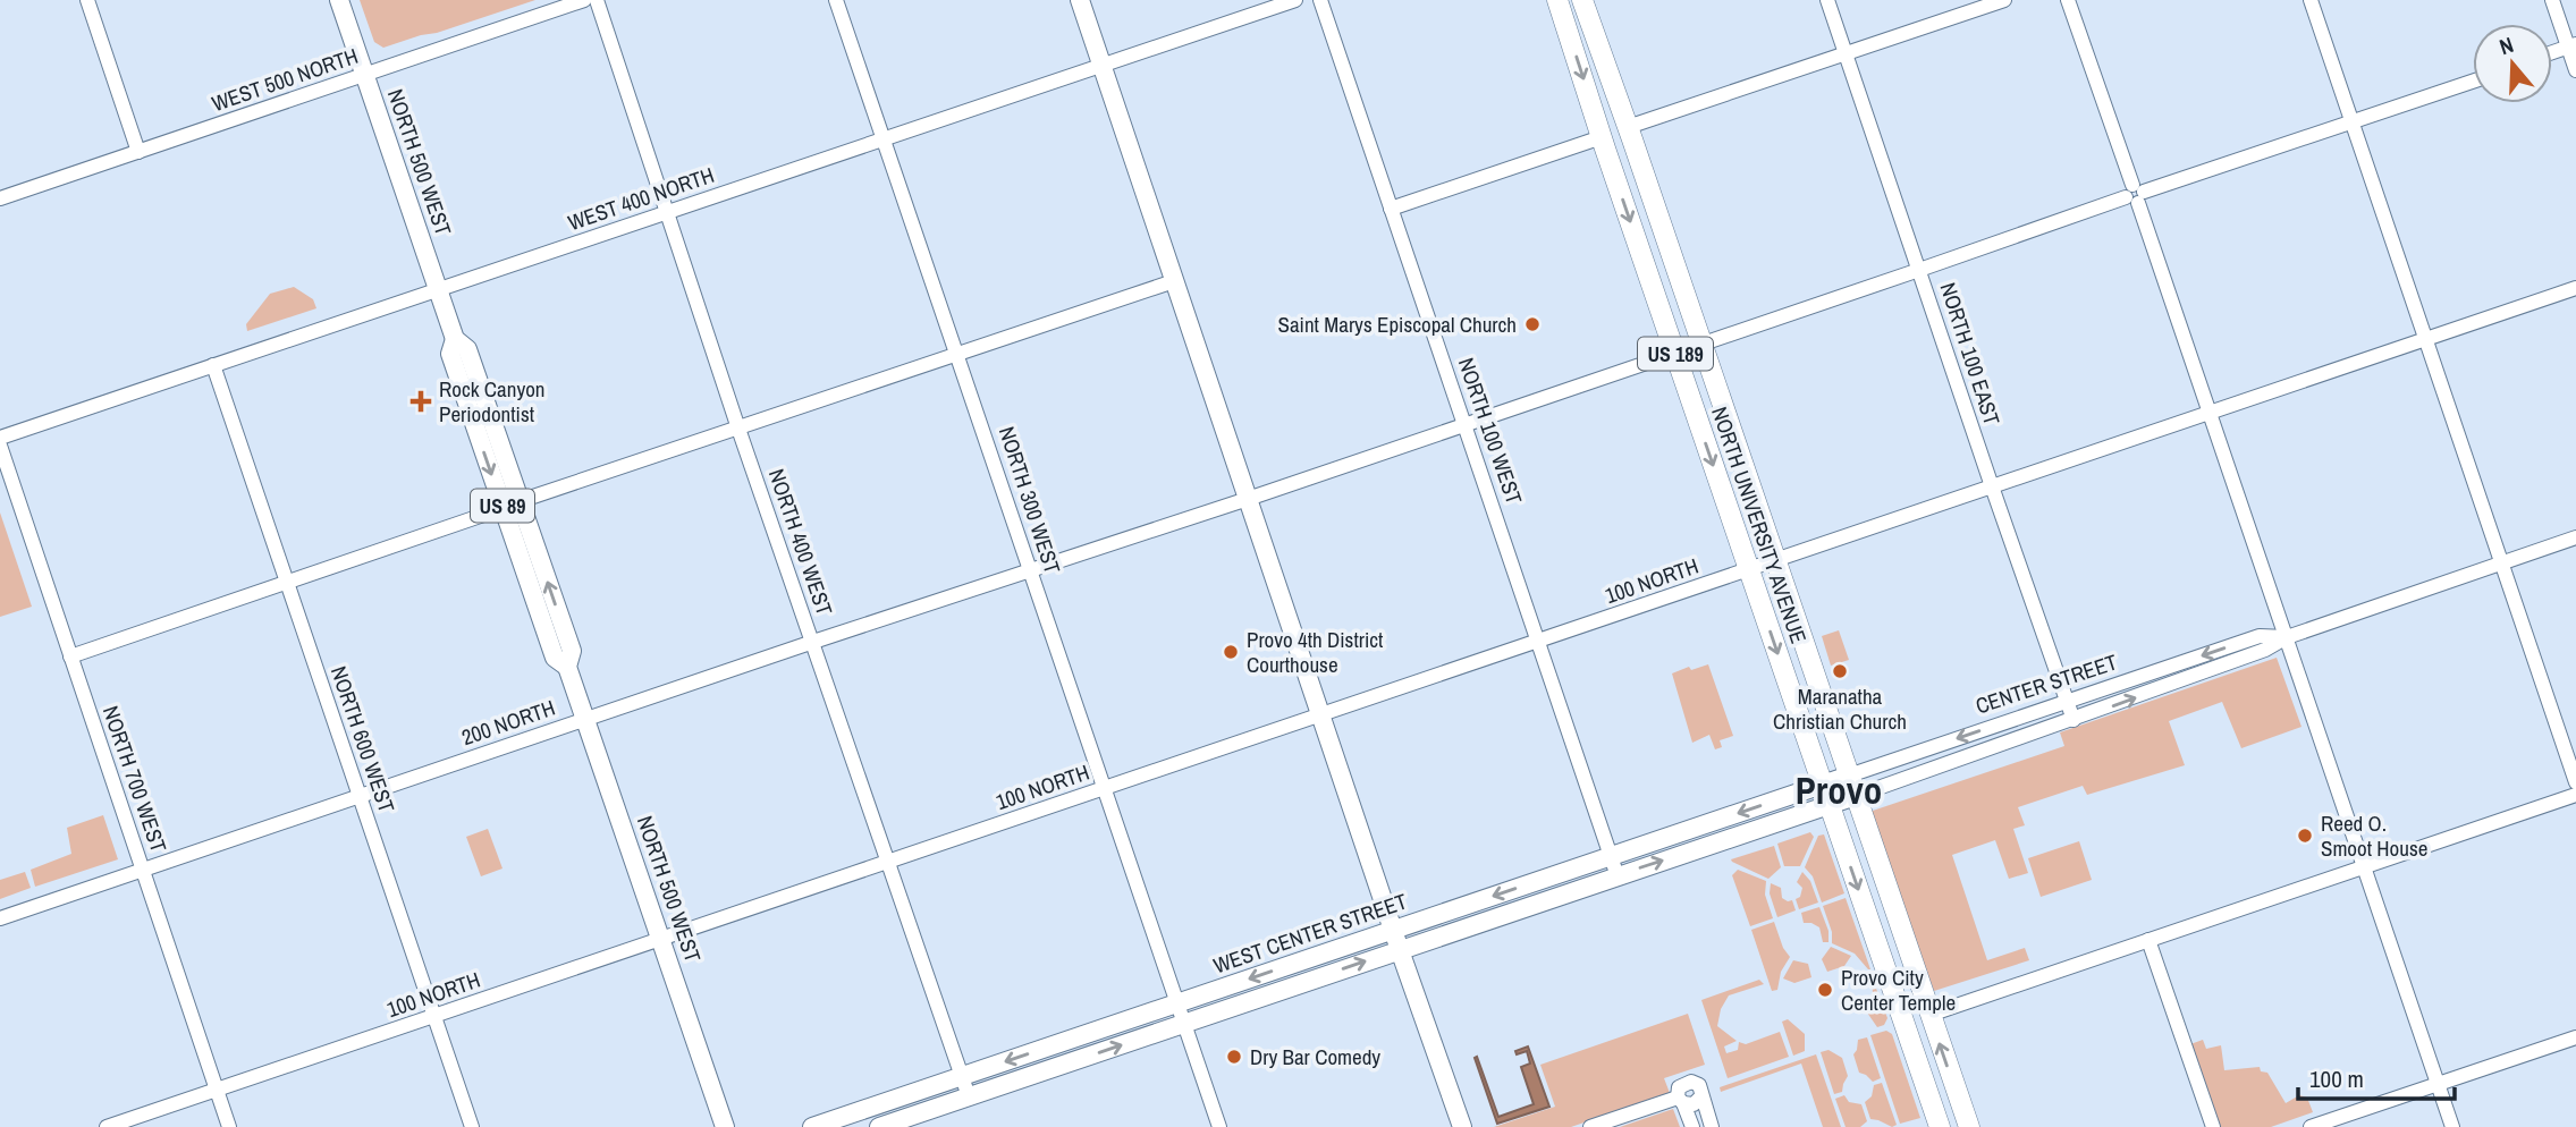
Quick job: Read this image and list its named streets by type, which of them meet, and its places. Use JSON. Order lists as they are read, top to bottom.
{
  "streets": {
    "highway": ["US 189", "NORTH UNIVERSITY AVENUE"],
    "main road": [
      "NORTH 500 WEST",
      "US 89",
      "CENTER STREET",
      "WEST CENTER STREET"
    ],
    "street": [
      "WEST 500 NORTH",
      "WEST 400 NORTH",
      "NORTH 100 EAST",
      "NORTH 100 WEST",
      "NORTH 300 WEST",
      "NORTH 400 WEST",
      "100 NORTH",
      "200 NORTH",
      "NORTH 600 WEST",
      "NORTH 700 WEST"
    ]
  },
  "crossings": [
    ["WEST 500 NORTH", "NORTH 500 WEST"],
    ["NORTH 500 WEST", "WEST 400 NORTH"],
    ["NORTH 500 WEST", "100 NORTH"],
    ["NORTH 500 WEST", "200 NORTH"],
    ["WEST 400 NORTH", "NORTH 300 WEST"],
    ["WEST 400 NORTH", "NORTH 400 WEST"],
    ["WEST 400 NORTH", "NORTH 600 WEST"],
    ["US 189", "NORTH UNIVERSITY AVENUE"],
    ["US 189", "CENTER STREET"],
    ["US 189", "WEST CENTER STREET"],
    ["NORTH 100 EAST", "100 NORTH"],
    ["NORTH 100 EAST", "CENTER STREET"],
    ["NORTH 100 WEST", "100 NORTH"],
    ["NORTH 100 WEST", "200 NORTH"],
    ["NORTH 100 WEST", "WEST CENTER STREET"],
    ["NORTH 300 WEST", "100 NORTH"],
    ["NORTH 300 WEST", "200 NORTH"],
    ["NORTH 300 WEST", "WEST CENTER STREET"],
    ["NORTH UNIVERSITY AVENUE", "100 NORTH"],
    ["NORTH UNIVERSITY AVENUE", "CENTER STREET"],
    ["NORTH UNIVERSITY AVENUE", "WEST CENTER STREET"],
    ["NORTH 400 WEST", "100 NORTH"],
    ["NORTH 400 WEST", "200 NORTH"],
    ["NORTH 400 WEST", "WEST CENTER STREET"],
    ["100 NORTH", "NORTH 600 WEST"],
    ["100 NORTH", "NORTH 700 WEST"],
    ["CENTER STREET", "WEST CENTER STREET"],
    ["200 NORTH", "NORTH 600 WEST"],
    ["200 NORTH", "NORTH 700 WEST"]
  ],
  "districts": ["Provo"],
  "places": {
    "other": [
      "Saint Marys Episcopal Church",
      "Provo 4th District Courthouse",
      "Maranatha Christian Church",
      "Reed O. Smoot House",
      "Provo City Center Temple",
      "Dry Bar Comedy"
    ],
    "health": ["Rock Canyon Periodontist"]
  },
  "scale_bar": "100 m",
  "north": "top"
}
